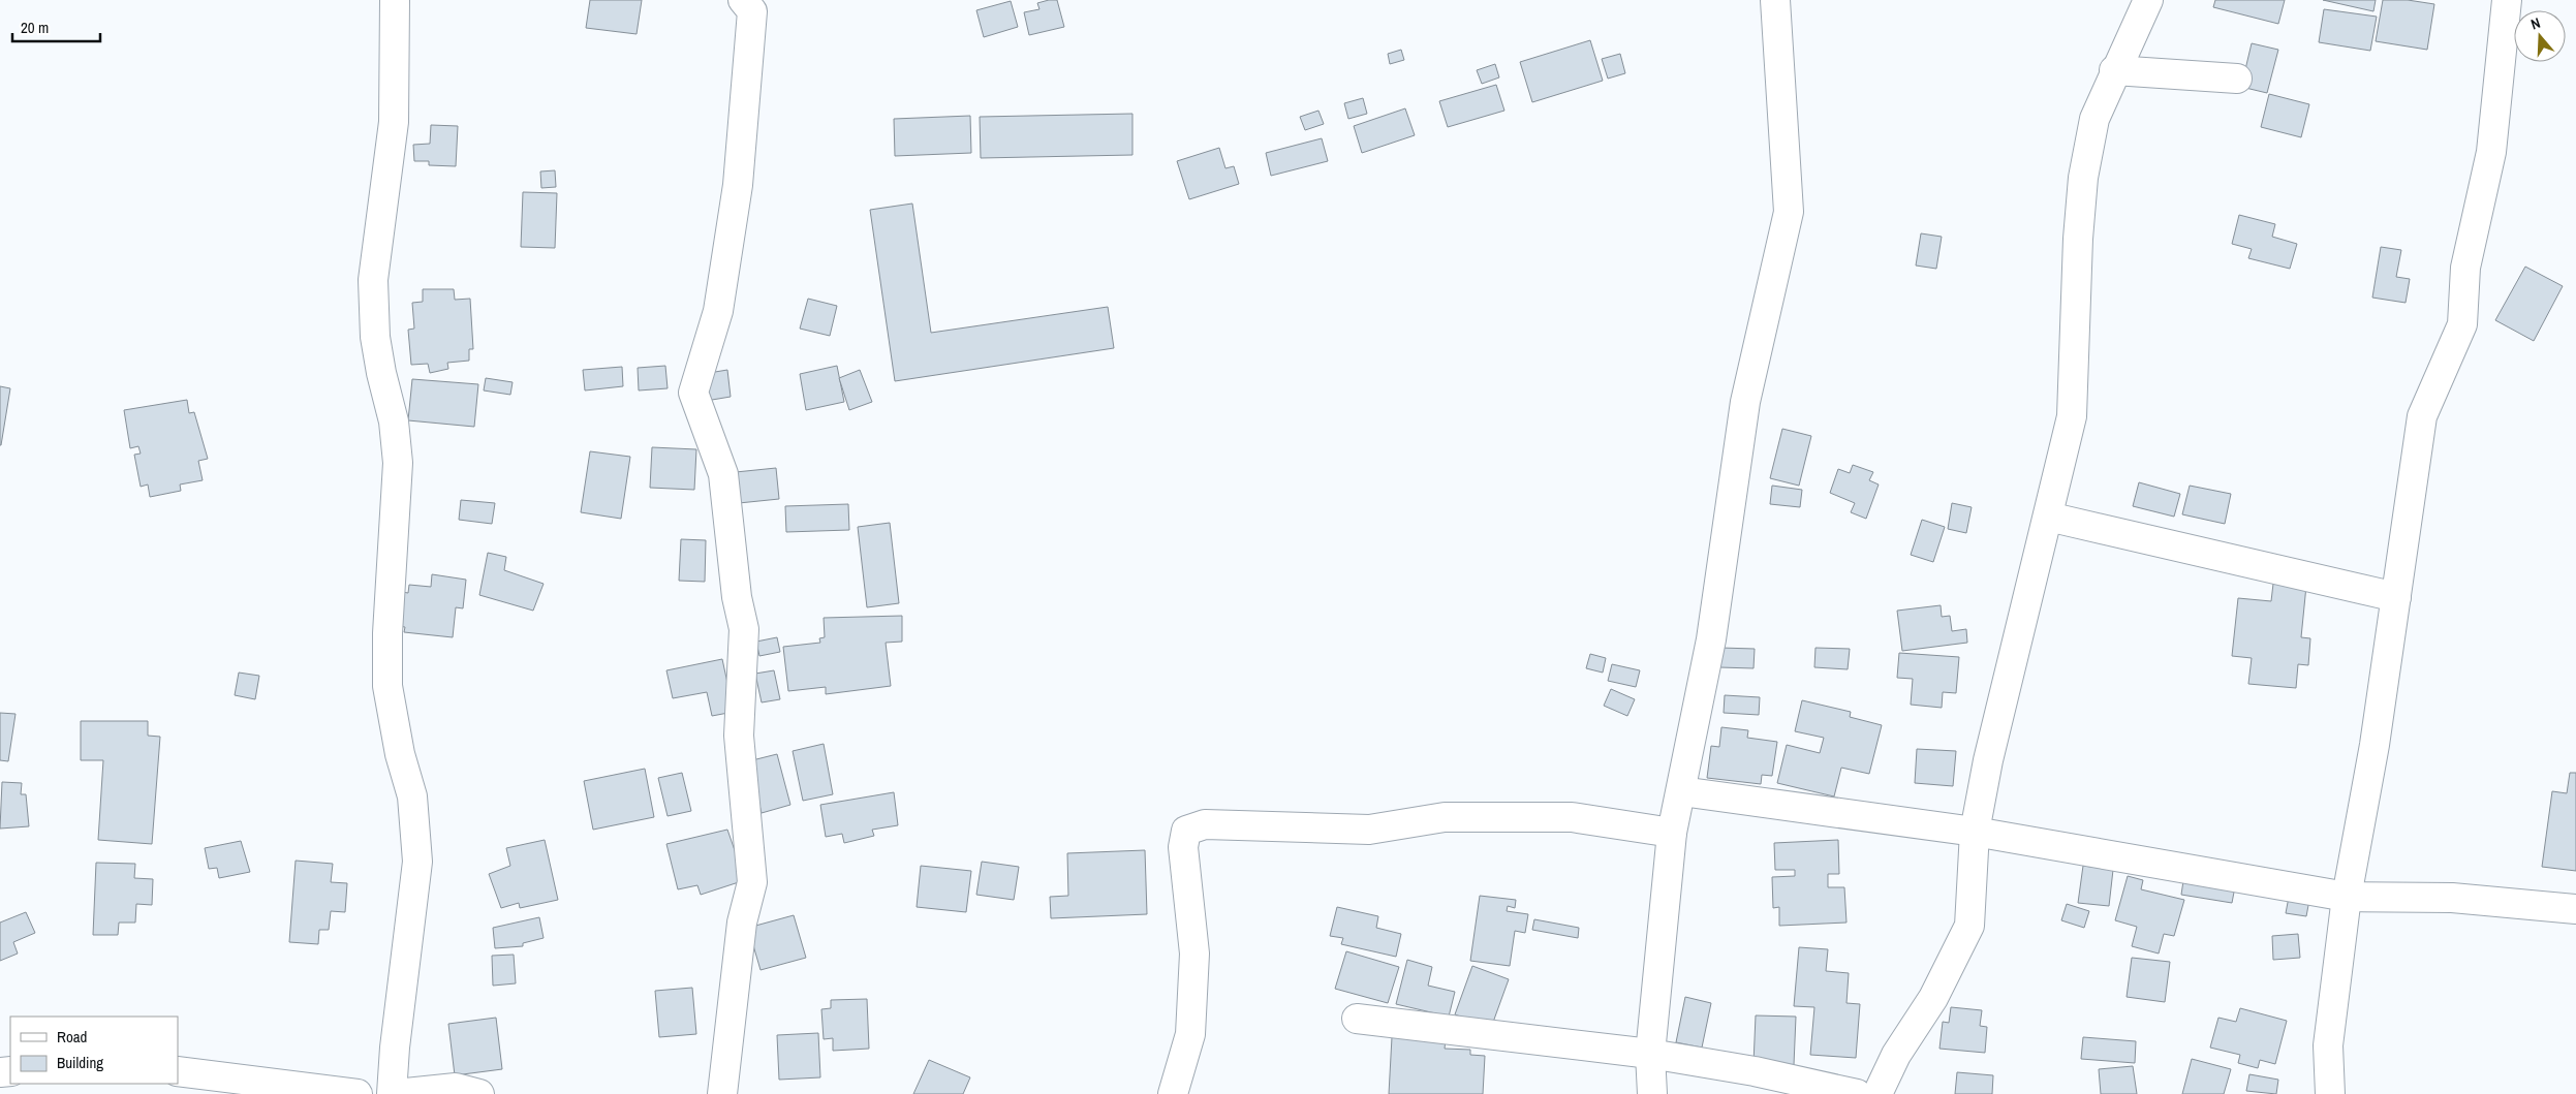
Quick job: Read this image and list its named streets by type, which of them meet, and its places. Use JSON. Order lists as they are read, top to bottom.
{
  "legend": ["Road", "Building"],
  "scale_bar": "20 m",
  "north": "top"
}
